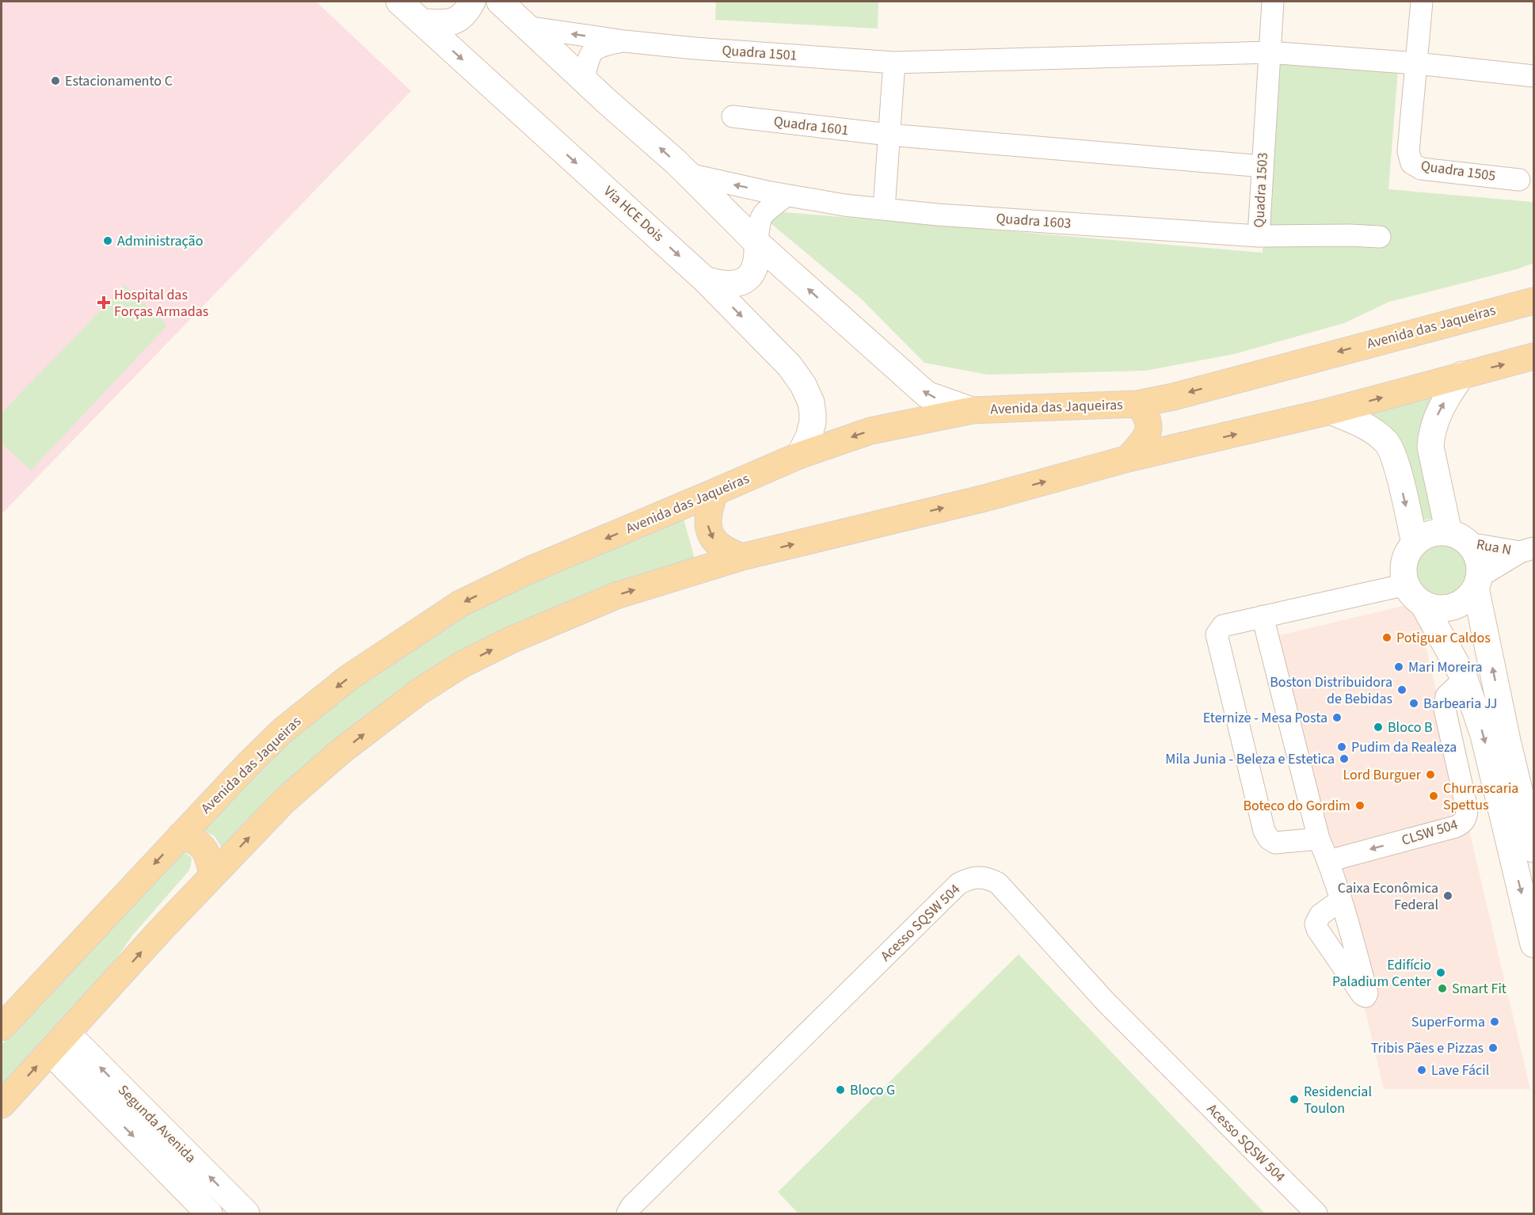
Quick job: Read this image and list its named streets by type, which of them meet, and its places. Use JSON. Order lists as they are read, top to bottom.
{
  "streets": {
    "main road": ["Avenida das Jaqueiras"],
    "street": [
      "Quadra 1501",
      "Quadra 1601",
      "Quadra 1505",
      "Quadra 1503",
      "Via HCE Dois",
      "Quadra 1603",
      "Rua N",
      "CLSW 504",
      "Acesso SQSW 504",
      "Segunda Avenida"
    ]
  },
  "crossings": [
    ["Quadra 1503", "Quadra 1603"],
    ["Via HCE Dois", "Avenida das Jaqueiras"]
  ],
  "places": {
    "other": [
      "Estacionamento C",
      "Administração",
      "Potiguar Caldos",
      "Mari Moreira",
      "Boston Distribuidora de Bebidas",
      "Barbearia JJ",
      "Eternize - Mesa Posta",
      "Bloco B",
      "Pudim da Realeza",
      "Mila Junia - Beleza e Estetica",
      "Lord Burguer",
      "Churrascaria Spettus",
      "Boteco do Gordim",
      "Caixa Econômica Federal",
      "Edifício Paladium Center",
      "Smart Fit",
      "SuperForma",
      "Tribis Pães e Pizzas",
      "Lave Fácil",
      "Bloco G",
      "Residencial Toulon"
    ],
    "health": ["Hospital das Forças Armadas"]
  }
}
